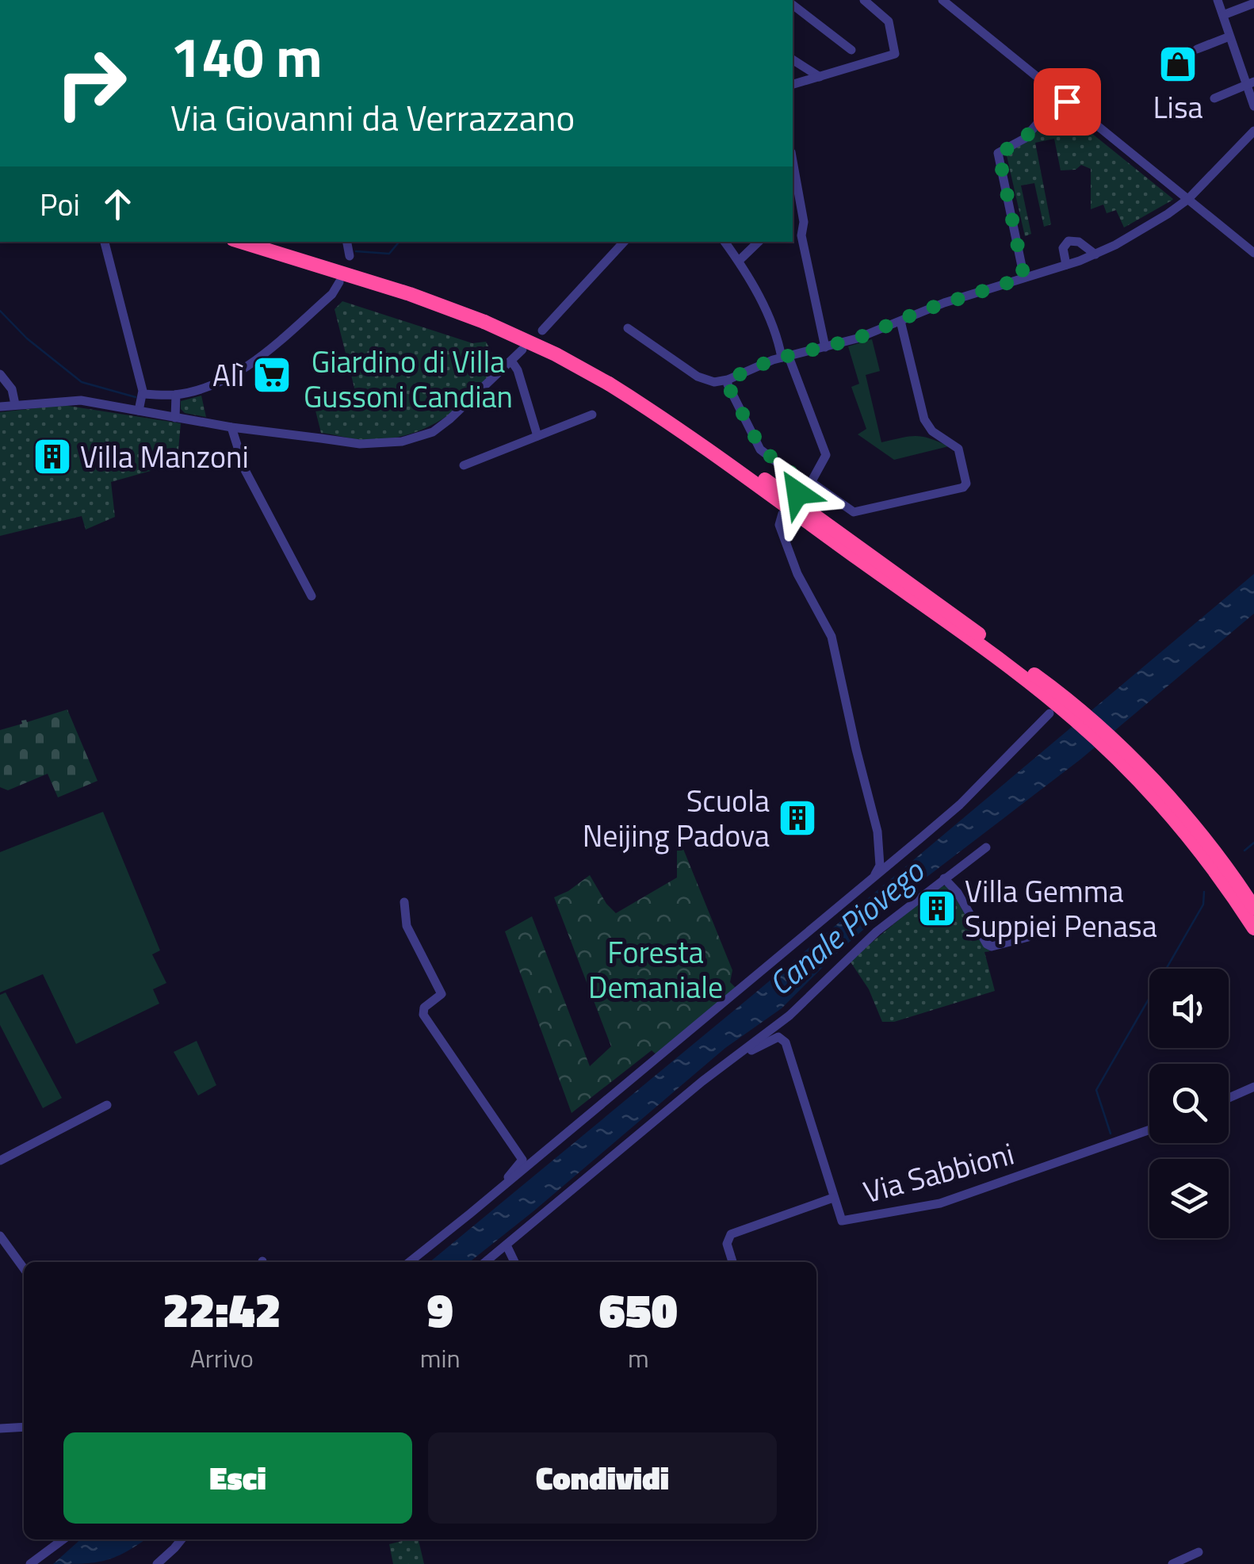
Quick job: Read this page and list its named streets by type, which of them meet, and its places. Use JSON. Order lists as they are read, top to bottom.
{
  "streets": {
    "street": ["Via Sabbioni"]
  },
  "water": ["Canale Piovego"],
  "parks": ["Giardino di Villa Gussoni Candian", "Foresta Demaniale"],
  "places": {
    "shop": ["Lisa"],
    "supermarket": ["Alì"],
    "building": ["Villa Manzoni", "Scuola Neijing Padova", "Villa Gemma Suppiei Penasa"]
  },
  "page": {
    "turn": ["140 m", "Via Giovanni da Verrazzano"],
    "then": "Poi",
    "eta": [
      "22:42",
      "Arrivo",
      "9",
      "min",
      "650",
      "m"
    ],
    "buttons": ["Esci", "Condividi"]
  }
}
